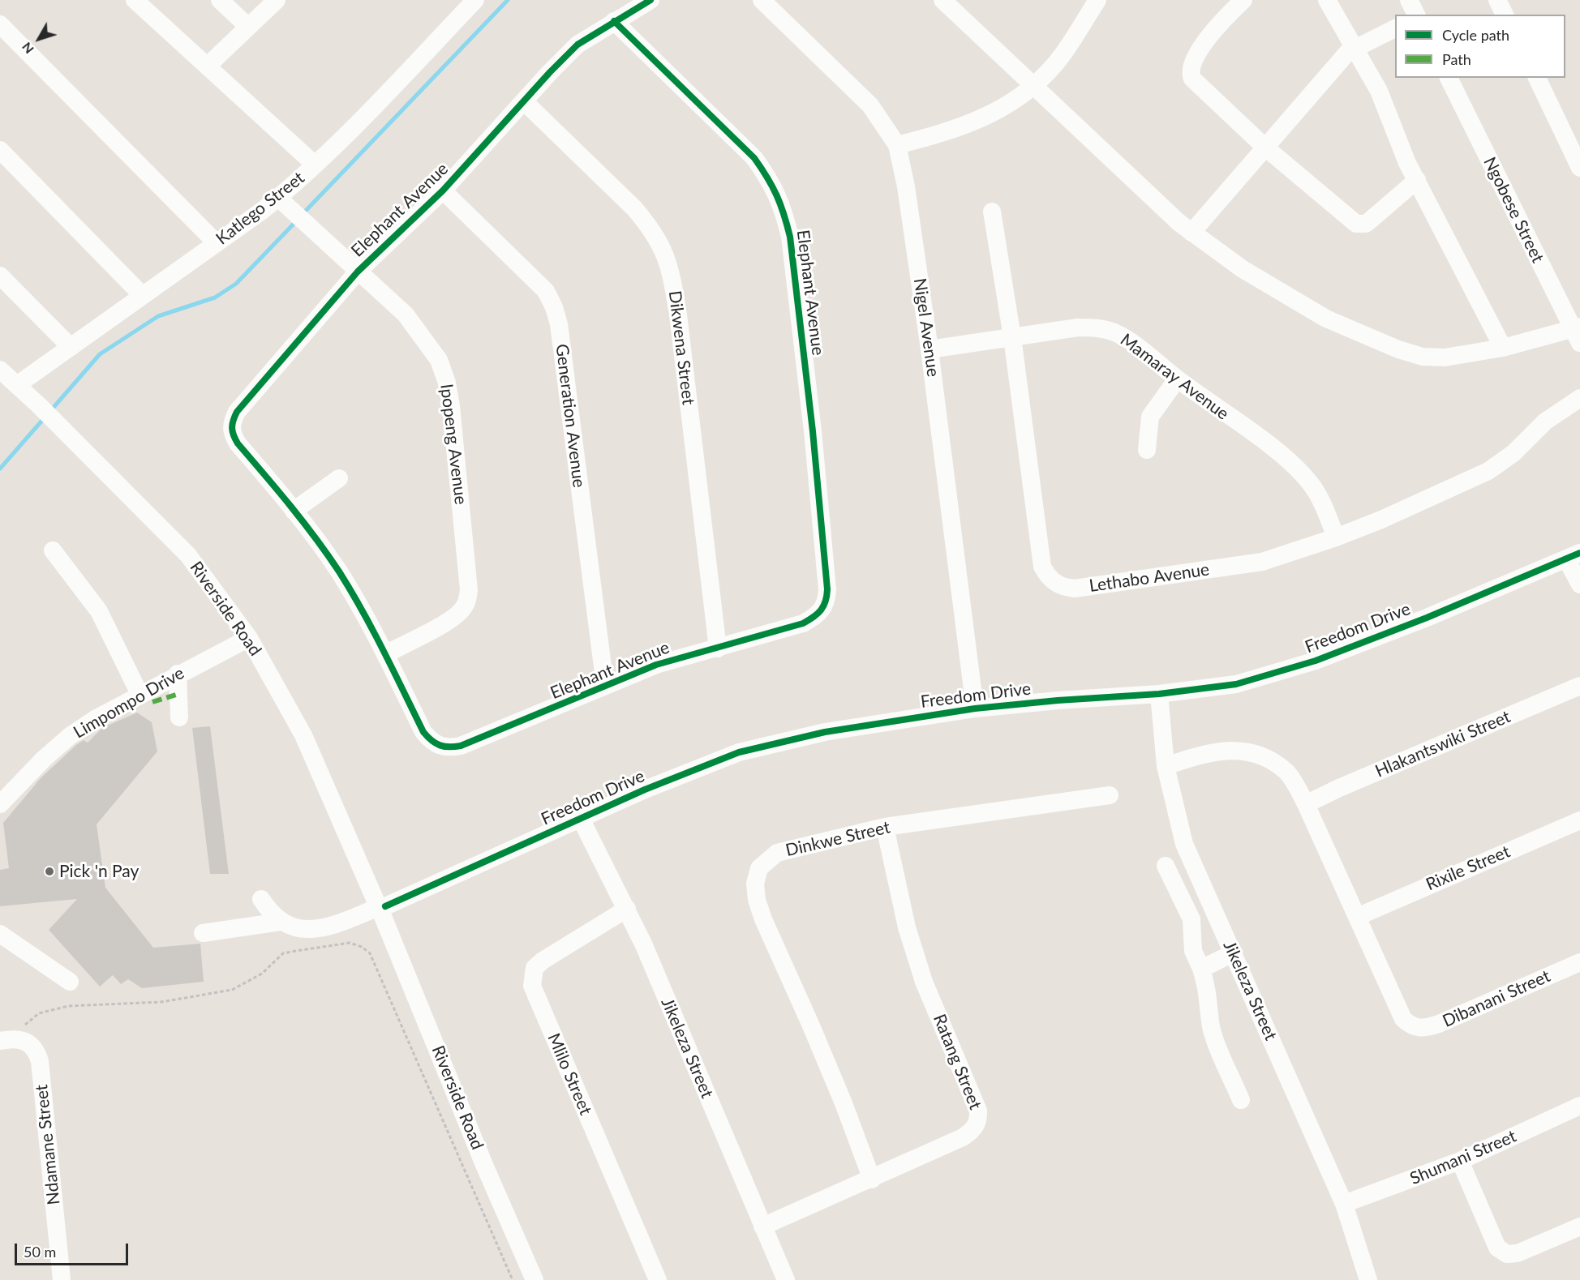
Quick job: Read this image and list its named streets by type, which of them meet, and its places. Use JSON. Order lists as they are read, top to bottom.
{
  "streets": {
    "street": [
      "Katlego Street",
      "Elephant Avenue",
      "Ngobese Street",
      "Nigel Avenue",
      "Dikwena Street",
      "Mamaray Avenue",
      "Generation Avenue",
      "Ipopeng Avenue",
      "Lethabo Avenue",
      "Riverside Road",
      "Freedom Drive",
      "Limpompo Drive",
      "Hlakantswiki Street",
      "Dinkwe Street",
      "Rixile Street",
      "Jikeleza Street",
      "Dibanani Street",
      "Ratang Street",
      "Mlilo Street",
      "Ndamane Street",
      "Shumani Street"
    ]
  },
  "crossings": [
    ["Katlego Street", "Ipopeng Avenue"],
    ["Katlego Street", "Riverside Road"],
    ["Elephant Avenue", "Dikwena Street"],
    ["Elephant Avenue", "Generation Avenue"],
    ["Elephant Avenue", "Ipopeng Avenue"],
    ["Nigel Avenue", "Mamaray Avenue"],
    ["Nigel Avenue", "Freedom Drive"],
    ["Mamaray Avenue", "Lethabo Avenue"],
    ["Riverside Road", "Freedom Drive"],
    ["Riverside Road", "Limpompo Drive"],
    ["Freedom Drive", "Jikeleza Street"],
    ["Dinkwe Street", "Ratang Street"],
    ["Rixile Street", "Dibanani Street"],
    ["Jikeleza Street", "Ratang Street"],
    ["Jikeleza Street", "Mlilo Street"],
    ["Jikeleza Street", "Shumani Street"]
  ],
  "places": ["Pick 'n Pay"],
  "legend": ["Cycle path", "Path"],
  "scale_bar": "50 m",
  "north": "bottom left"
}
